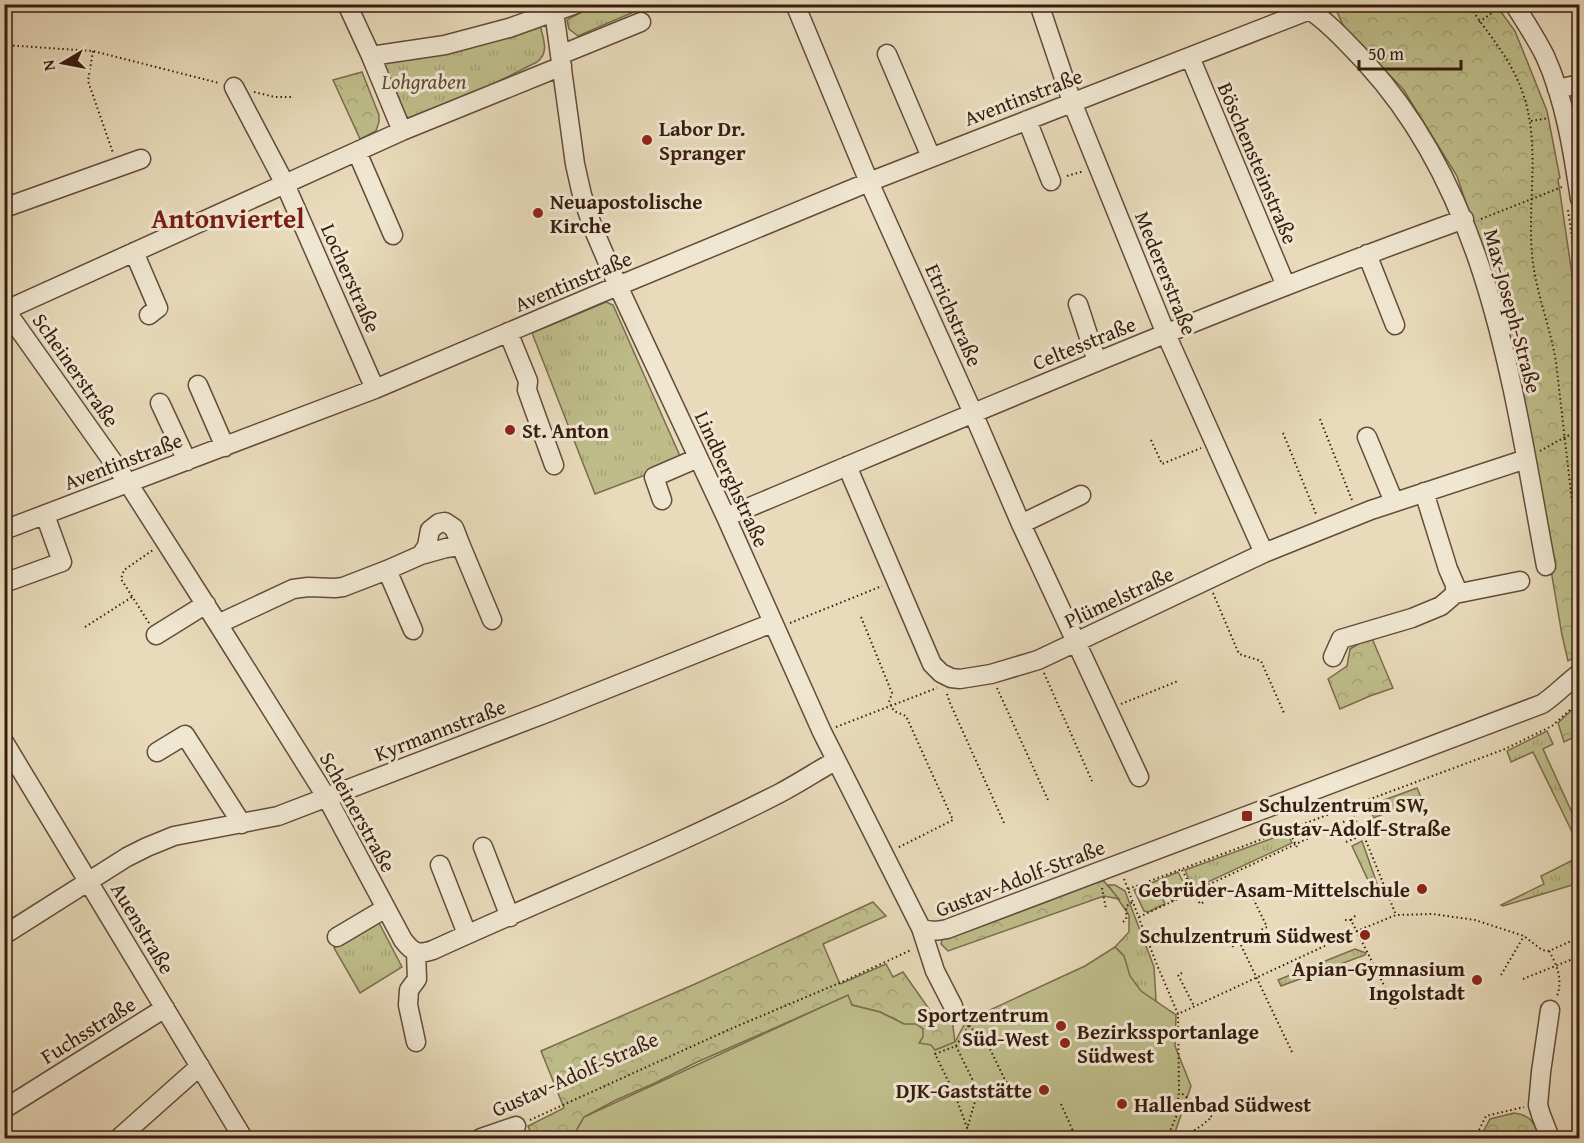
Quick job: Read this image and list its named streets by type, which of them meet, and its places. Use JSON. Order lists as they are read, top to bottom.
{
  "streets": {
    "street": [
      "Aventinstraße",
      "Böschensteinstraße",
      "Medererstraße",
      "Locherstraße",
      "Max-Joseph-Straße",
      "Etrichstraße",
      "Celtesstraße",
      "Scheinerstraße",
      "Lindberghstraße",
      "Plümelstraße",
      "Kyrmannstraße",
      "Gustav-Adolf-Straße",
      "Auenstraße",
      "Fuchsstraße"
    ]
  },
  "crossings": [
    ["Aventinstraße", "Böschensteinstraße"],
    ["Aventinstraße", "Medererstraße"],
    ["Aventinstraße", "Locherstraße"],
    ["Aventinstraße", "Max-Joseph-Straße"],
    ["Aventinstraße", "Etrichstraße"],
    ["Aventinstraße", "Scheinerstraße"],
    ["Aventinstraße", "Lindberghstraße"],
    ["Böschensteinstraße", "Celtesstraße"],
    ["Medererstraße", "Celtesstraße"],
    ["Medererstraße", "Plümelstraße"],
    ["Max-Joseph-Straße", "Celtesstraße"],
    ["Max-Joseph-Straße", "Plümelstraße"],
    ["Etrichstraße", "Celtesstraße"],
    ["Etrichstraße", "Plümelstraße"],
    ["Celtesstraße", "Lindberghstraße"],
    ["Scheinerstraße", "Kyrmannstraße"],
    ["Lindberghstraße", "Kyrmannstraße"],
    ["Lindberghstraße", "Gustav-Adolf-Straße"],
    ["Kyrmannstraße", "Auenstraße"],
    ["Auenstraße", "Fuchsstraße"]
  ],
  "districts": ["Antonviertel"],
  "parks": ["Lohgraben"],
  "places": {
    "other": [
      "Labor Dr. Spranger",
      "Neuapostolische Kirche",
      "St. Anton",
      "Gebrüder-Asam-Mittelschule",
      "Schulzentrum Südwest",
      "Apian-Gymnasium Ingolstadt",
      "Sportzentrum Süd-West",
      "Bezirkssportanlage Südwest",
      "DJK-Gaststätte",
      "Hallenbad Südwest"
    ],
    "transit": ["Schulzentrum SW, Gustav-Adolf-Straße"]
  },
  "scale_bar": "50 m",
  "north": "left"
}
